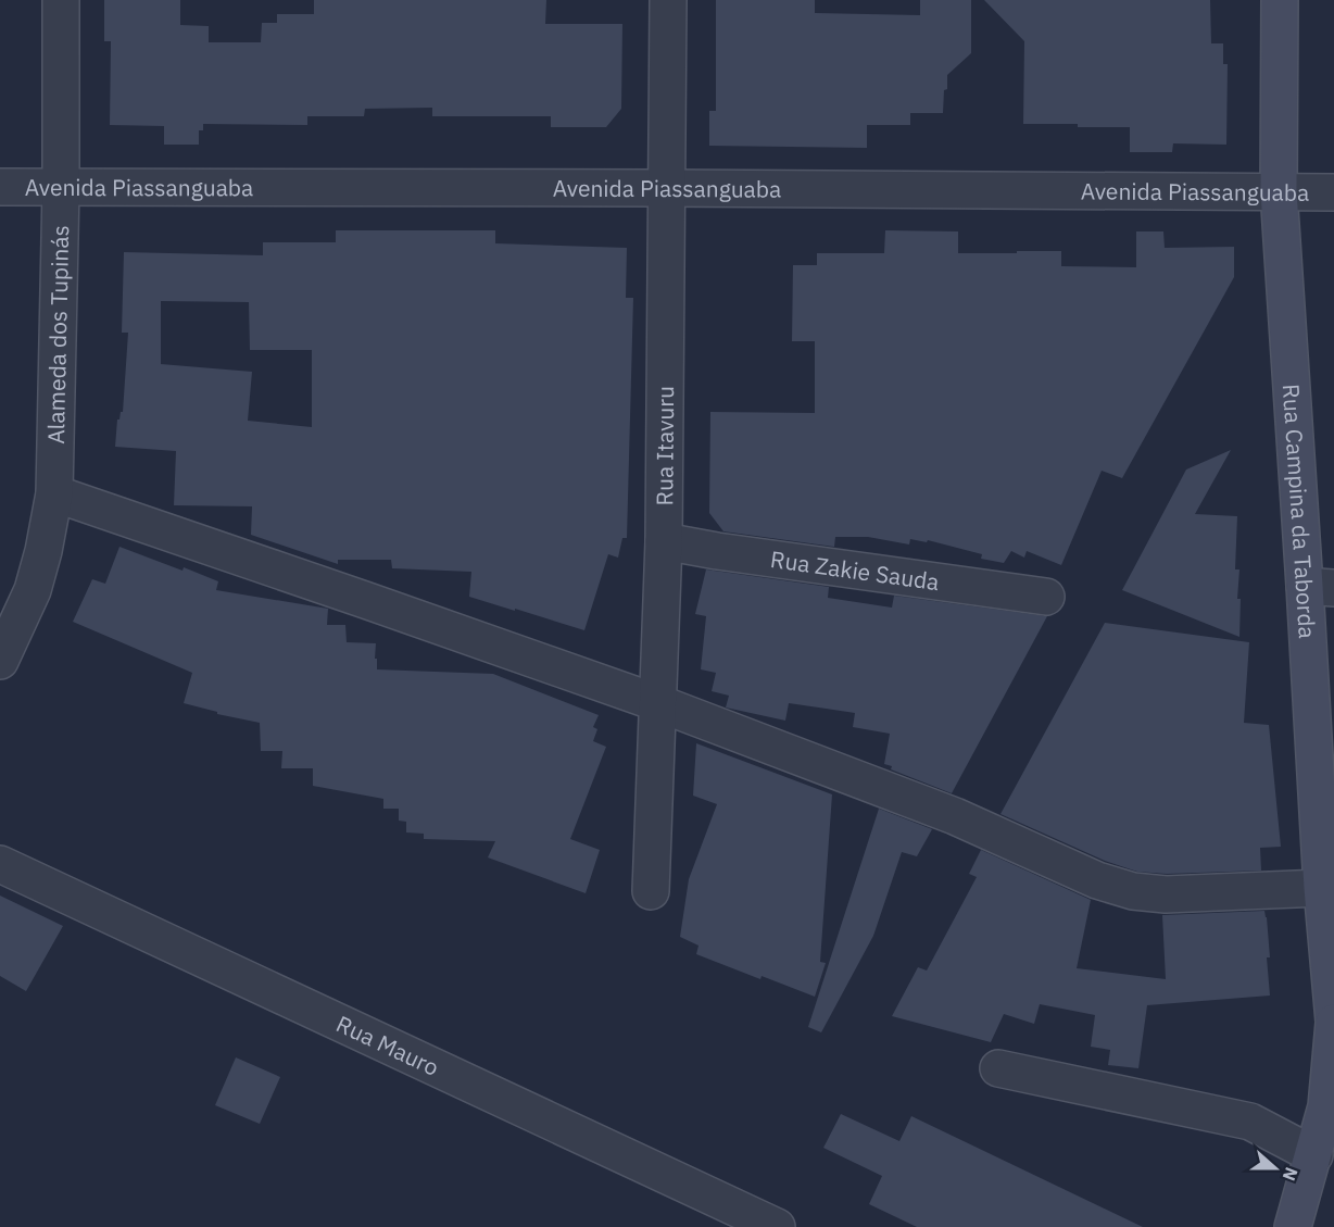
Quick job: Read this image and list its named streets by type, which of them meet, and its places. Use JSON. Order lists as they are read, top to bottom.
{
  "streets": {
    "street": [
      "Avenida Piassanguaba",
      "Alameda dos Tupinás",
      "Rua Itavuru",
      "Rua Campina da Taborda",
      "Rua Zakie Sauda",
      "Rua Mauro"
    ]
  },
  "crossings": [
    ["Avenida Piassanguaba", "Alameda dos Tupinás"],
    ["Avenida Piassanguaba", "Rua Itavuru"],
    ["Avenida Piassanguaba", "Rua Campina da Taborda"],
    ["Rua Itavuru", "Rua Zakie Sauda"]
  ],
  "north": "right"
}
